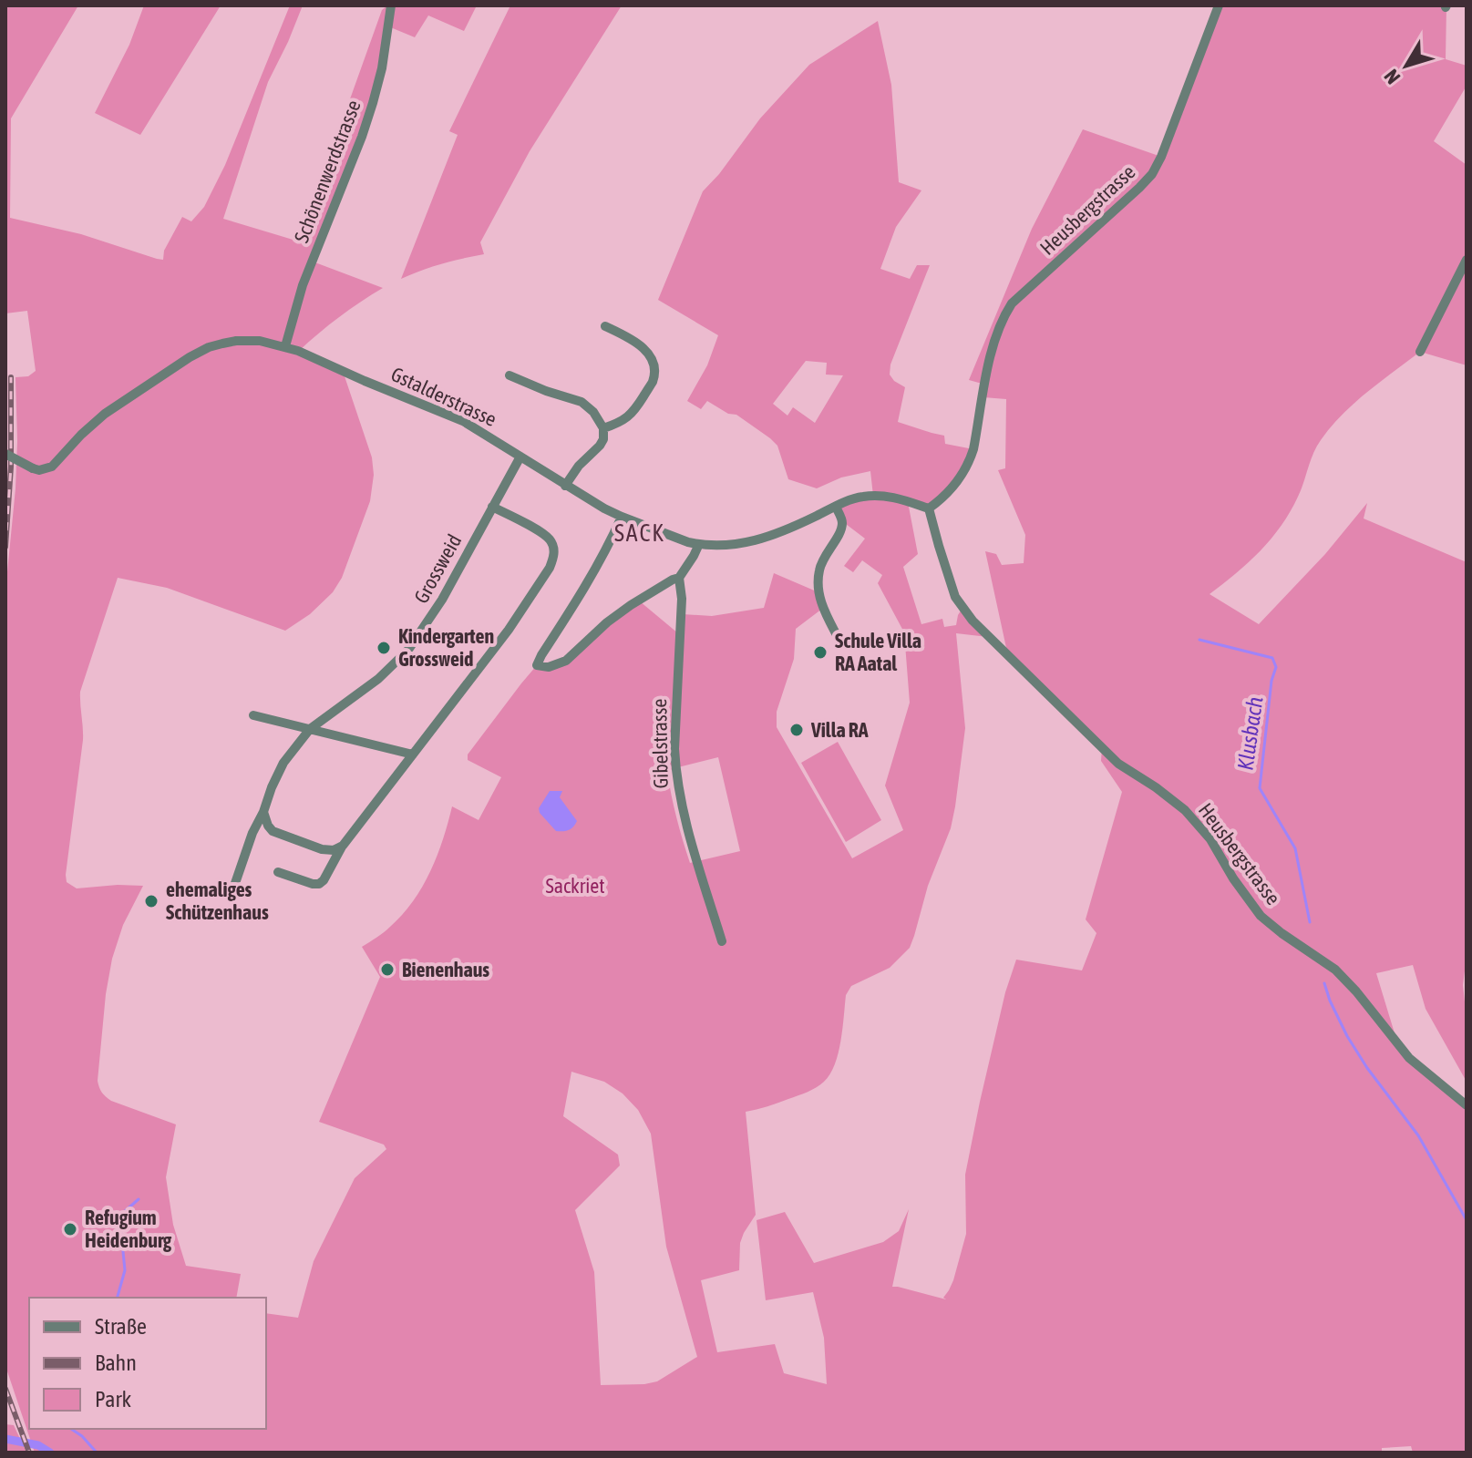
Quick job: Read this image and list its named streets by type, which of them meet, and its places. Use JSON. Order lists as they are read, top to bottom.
{
  "streets": {
    "street": [
      "Schönenwerdstrasse",
      "Heusbergstrasse",
      "Gstalderstrasse",
      "Grossweid",
      "Gibelstrasse"
    ]
  },
  "crossings": [
    ["Schönenwerdstrasse", "Gstalderstrasse"],
    ["Heusbergstrasse", "Gstalderstrasse"],
    ["Gstalderstrasse", "Grossweid"]
  ],
  "districts": ["SACK"],
  "water": ["Klusbach"],
  "parks": ["Sackriet"],
  "places": [
    "Kindergarten Grossweid",
    "Schule Villa RA Aatal",
    "Villa RA",
    "ehemaliges Schützenhaus",
    "Bienenhaus",
    "Refugium Heidenburg"
  ],
  "legend": ["Straße", "Bahn", "Park"],
  "north": "bottom left"
}
